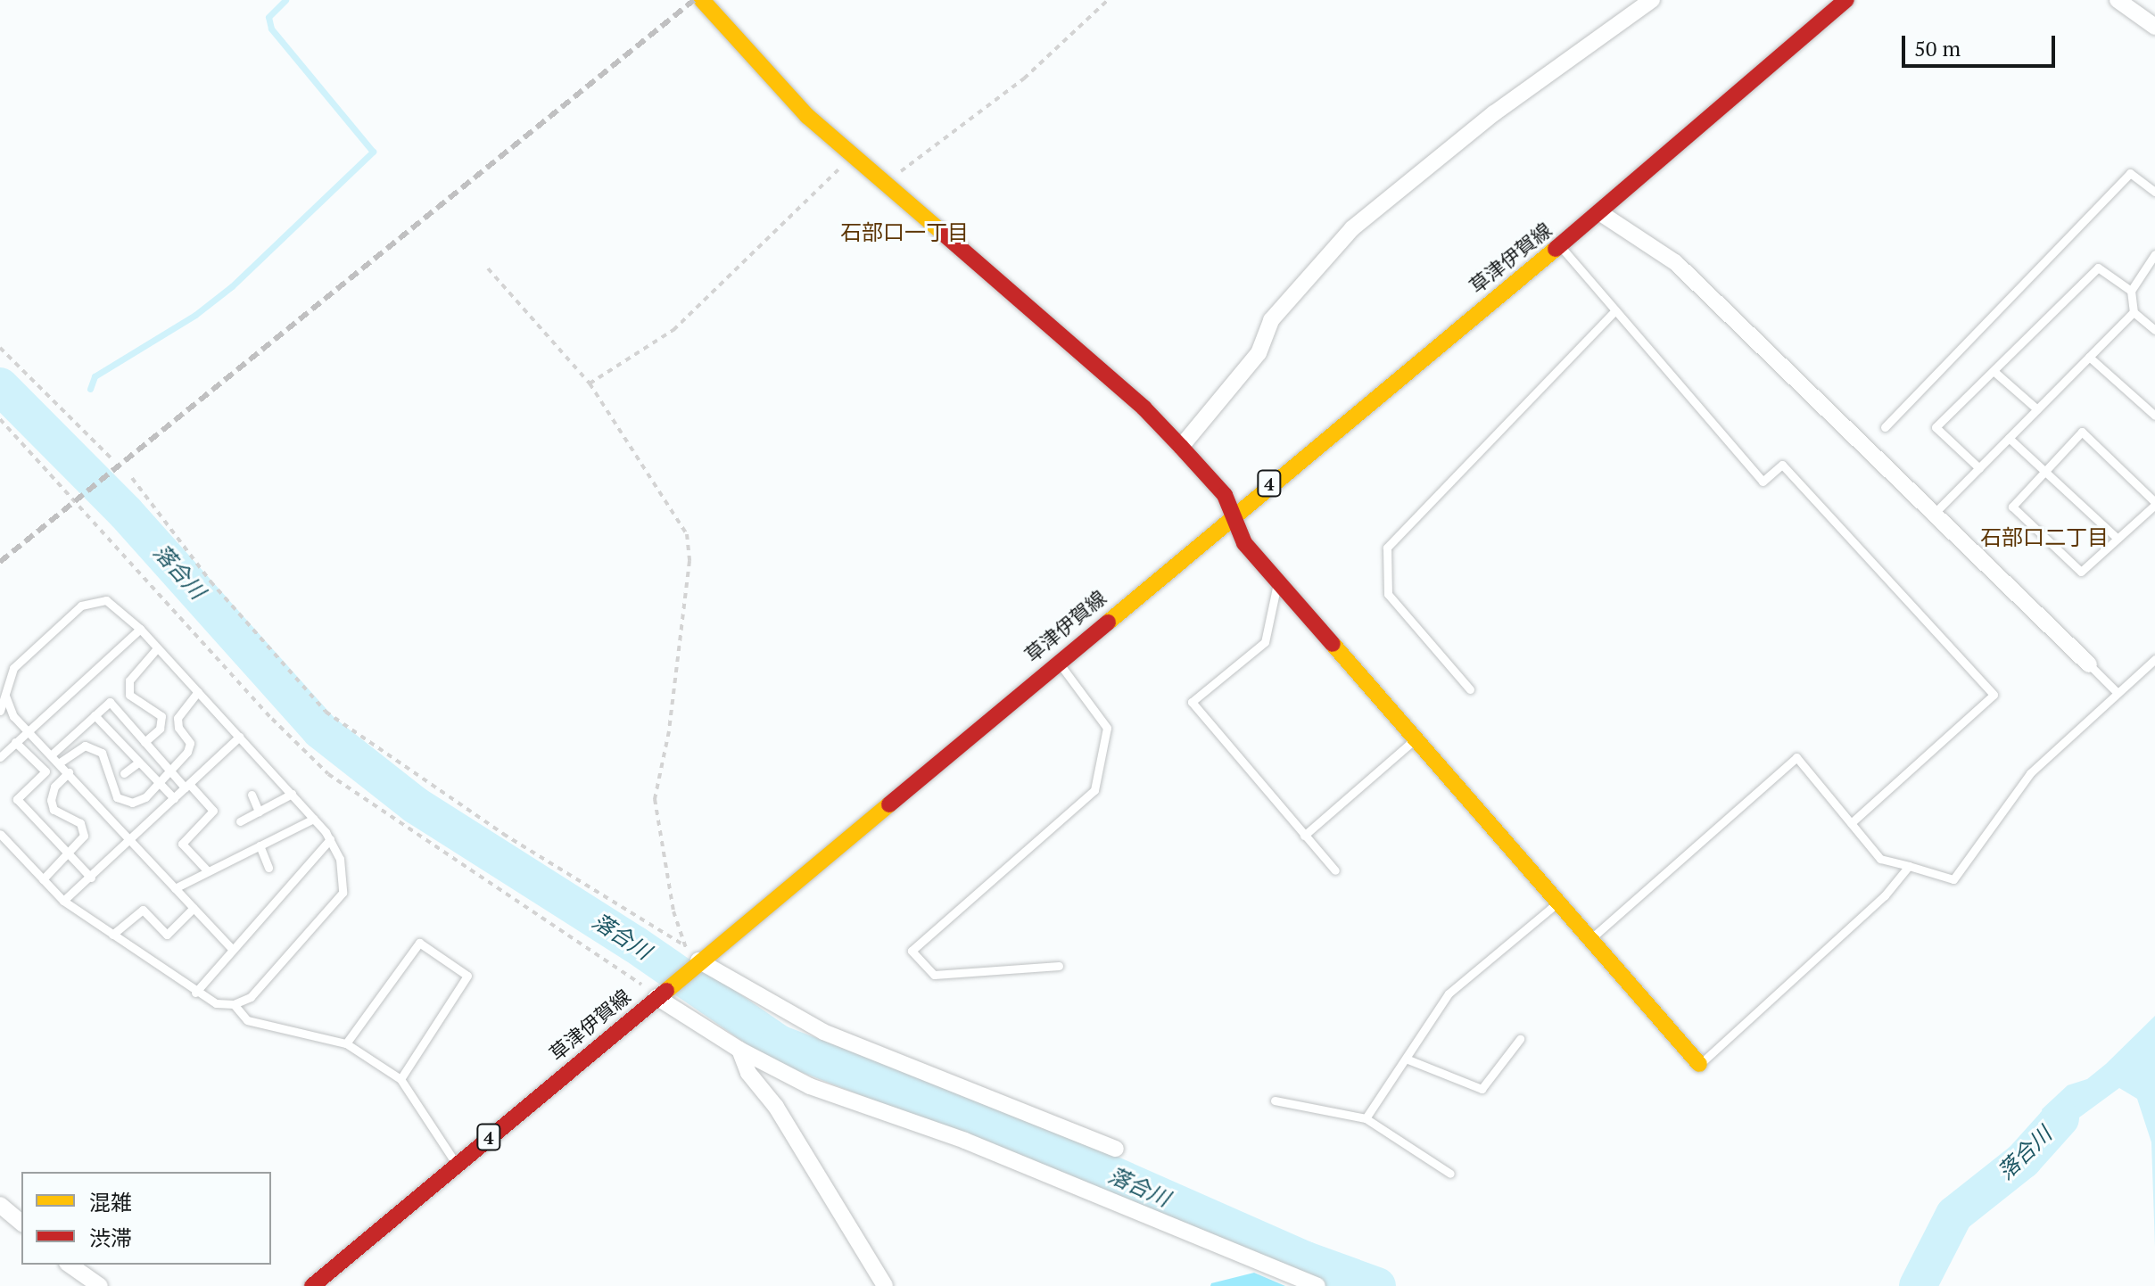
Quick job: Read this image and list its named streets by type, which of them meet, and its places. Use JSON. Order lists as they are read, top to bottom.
{
  "streets": {
    "main road": ["草津伊賀線", "4"]
  },
  "districts": ["石部口一丁目", "石部口二丁目"],
  "water": ["落合川"],
  "legend": ["混雑", "渋滞"],
  "scale_bar": "50 m"
}
